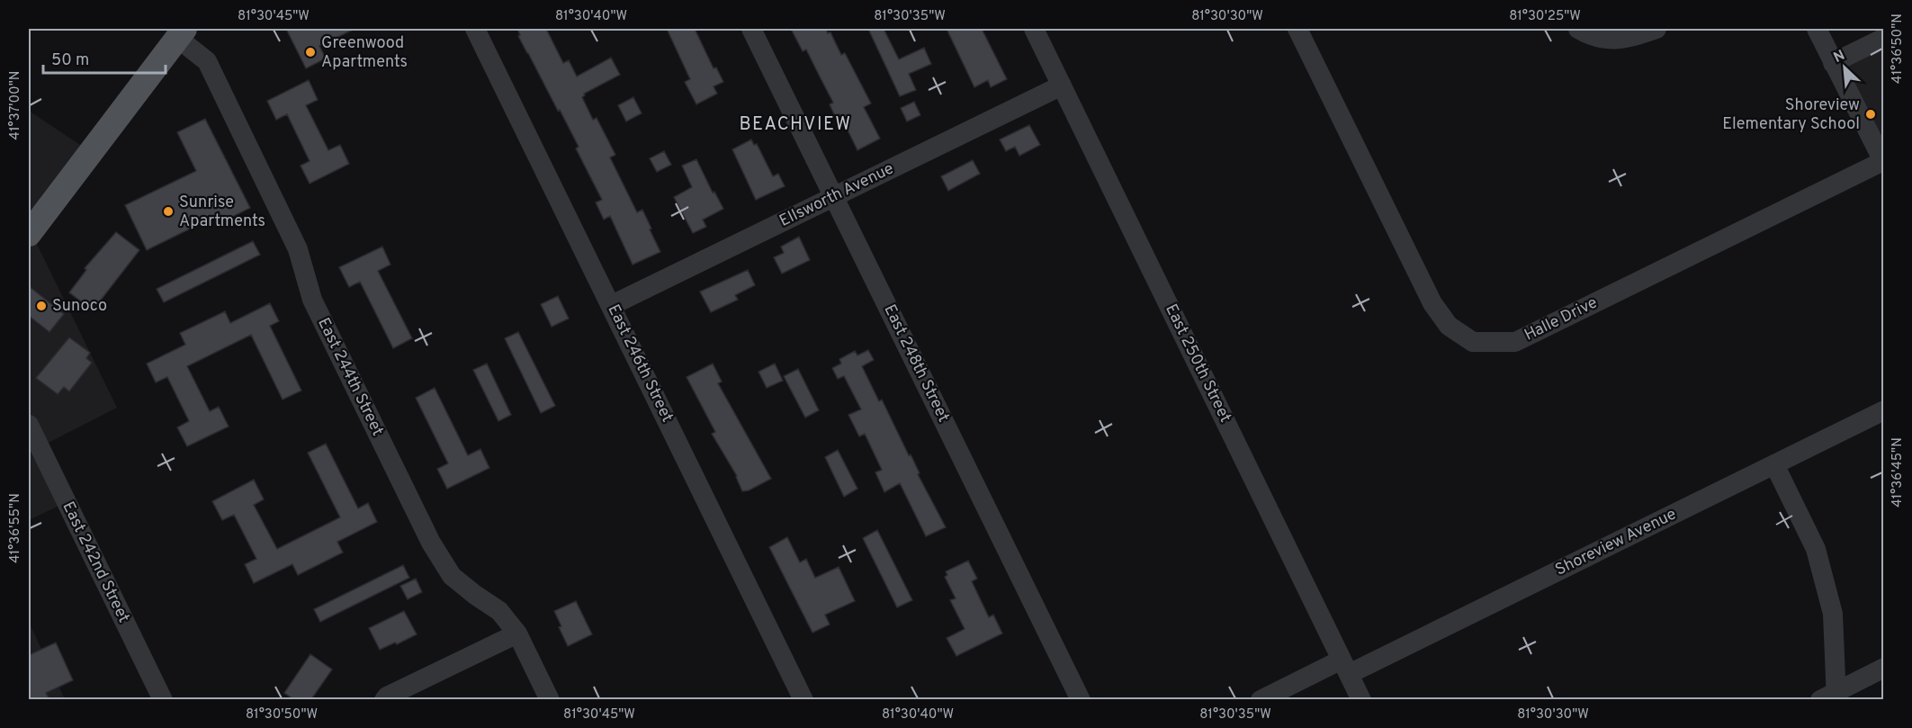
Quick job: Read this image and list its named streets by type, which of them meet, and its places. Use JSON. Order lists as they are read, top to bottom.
{
  "streets": {
    "street": [
      "Ellsworth Avenue",
      "Halle Drive",
      "East 246th Street",
      "East 248th Street",
      "East 250th Street",
      "East 244th Street",
      "Shoreview Avenue",
      "East 242nd Street"
    ]
  },
  "crossings": [
    ["Ellsworth Avenue", "East 246th Street"],
    ["Ellsworth Avenue", "East 248th Street"],
    ["Ellsworth Avenue", "East 250th Street"],
    ["East 250th Street", "Shoreview Avenue"]
  ],
  "districts": ["BEACHVIEW"],
  "places": [
    "Greenwood Apartments",
    "Shoreview Elementary School",
    "Sunrise Apartments",
    "Sunoco"
  ],
  "scale_bar": "50 m",
  "north": "top left",
  "coordinates": [
    "81°30'45\"W",
    "81°30'40\"W",
    "81°30'35\"W",
    "81°30'30\"W",
    "81°30'25\"W",
    "41°36'50\"N",
    "41°37'00\"N",
    "41°36'45\"N",
    "41°36'55\"N",
    "81°30'50\"W"
  ]
}
